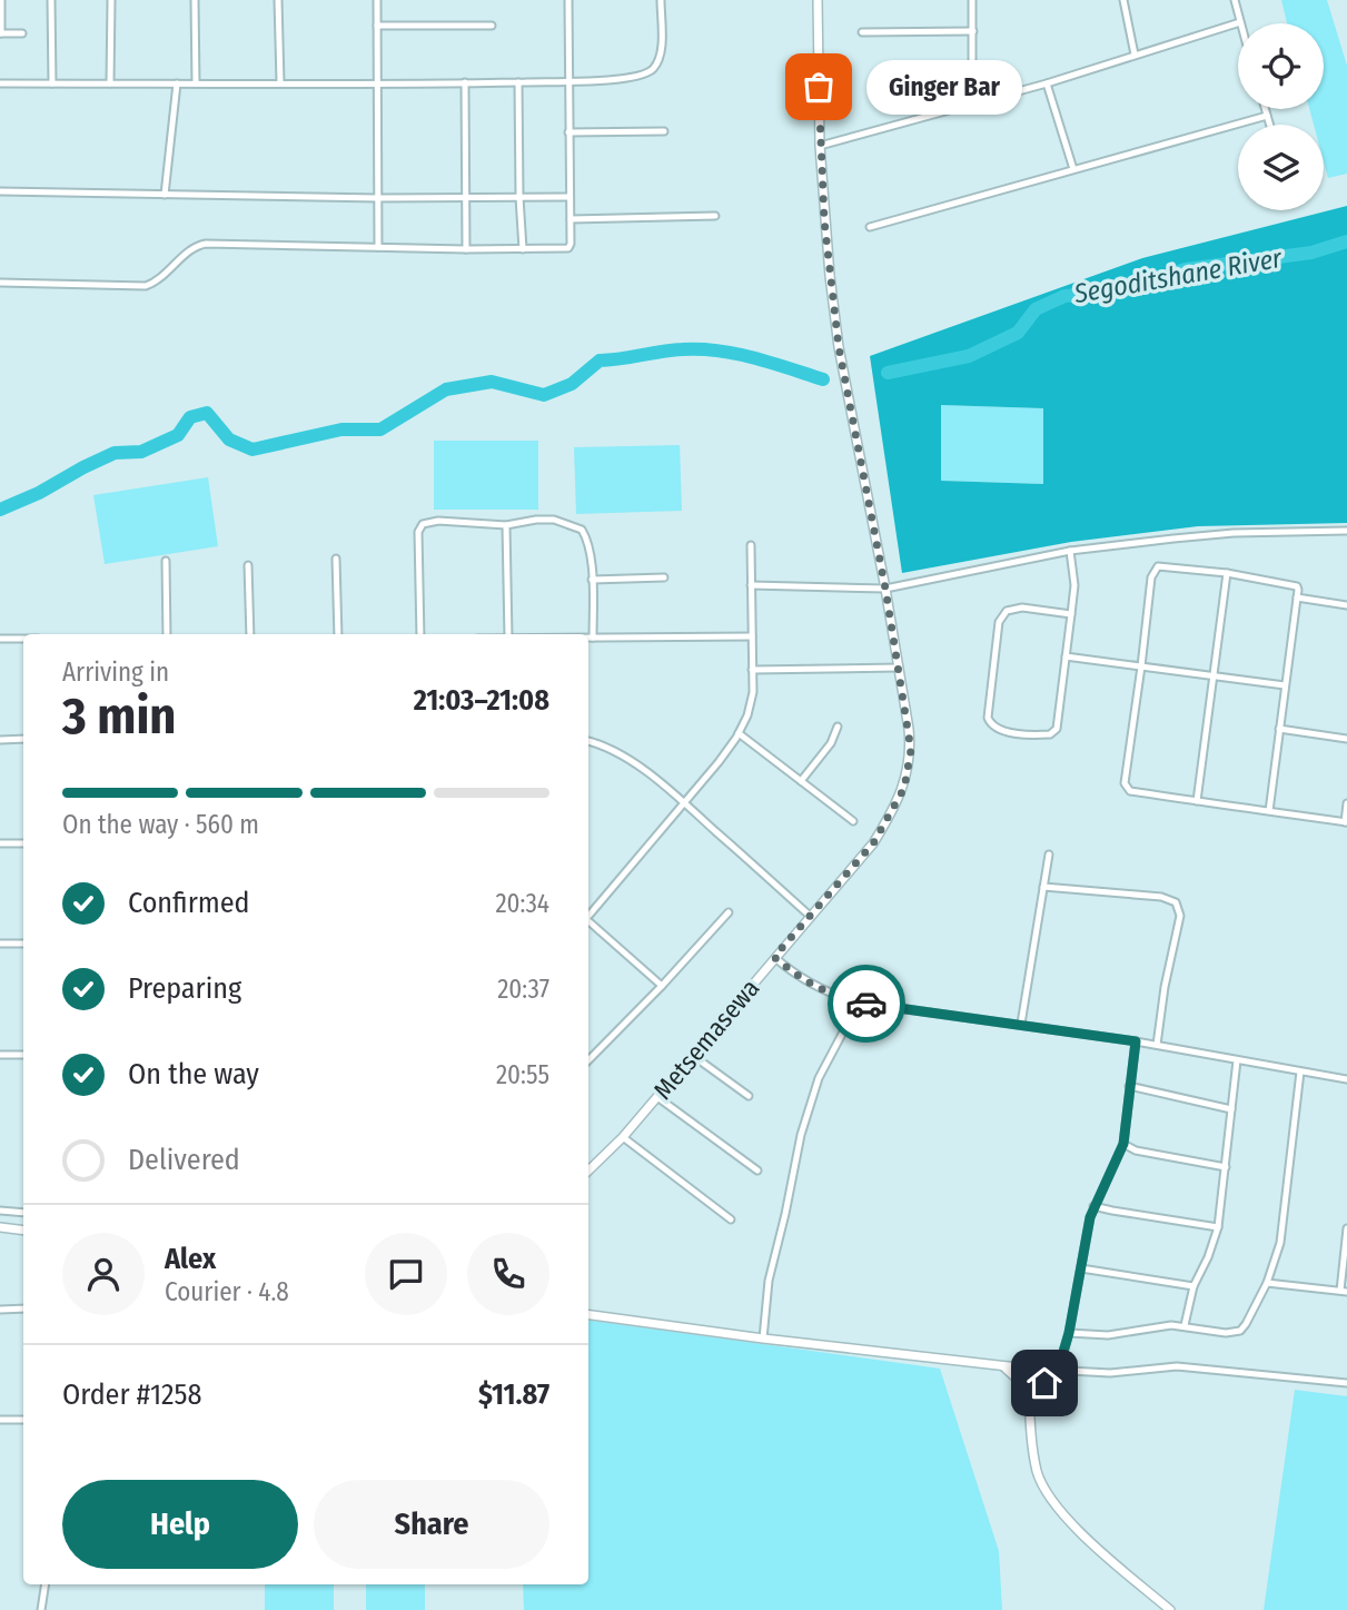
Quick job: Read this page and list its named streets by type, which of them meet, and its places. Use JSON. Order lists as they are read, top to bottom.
{
  "streets": {
    "street": ["Metsemasewa"]
  },
  "water": ["Segoditshane River"],
  "places": ["Ginger Bar"],
  "page": {
    "bubble": "Ginger Bar",
    "heading": ["3 min", "Arriving in", "21:03–21:08"],
    "panel": [
      "Alex",
      "Courier · 4.8",
      "Order #1258",
      "$11.87"
    ],
    "bar": "On the way · 560 m",
    "list": [
      ["Confirmed", "20:34"],
      ["Preparing", "20:37"],
      ["On the way", "20:55"],
      "Delivered"
    ],
    "buttons": ["Help", "Share"]
  }
}
